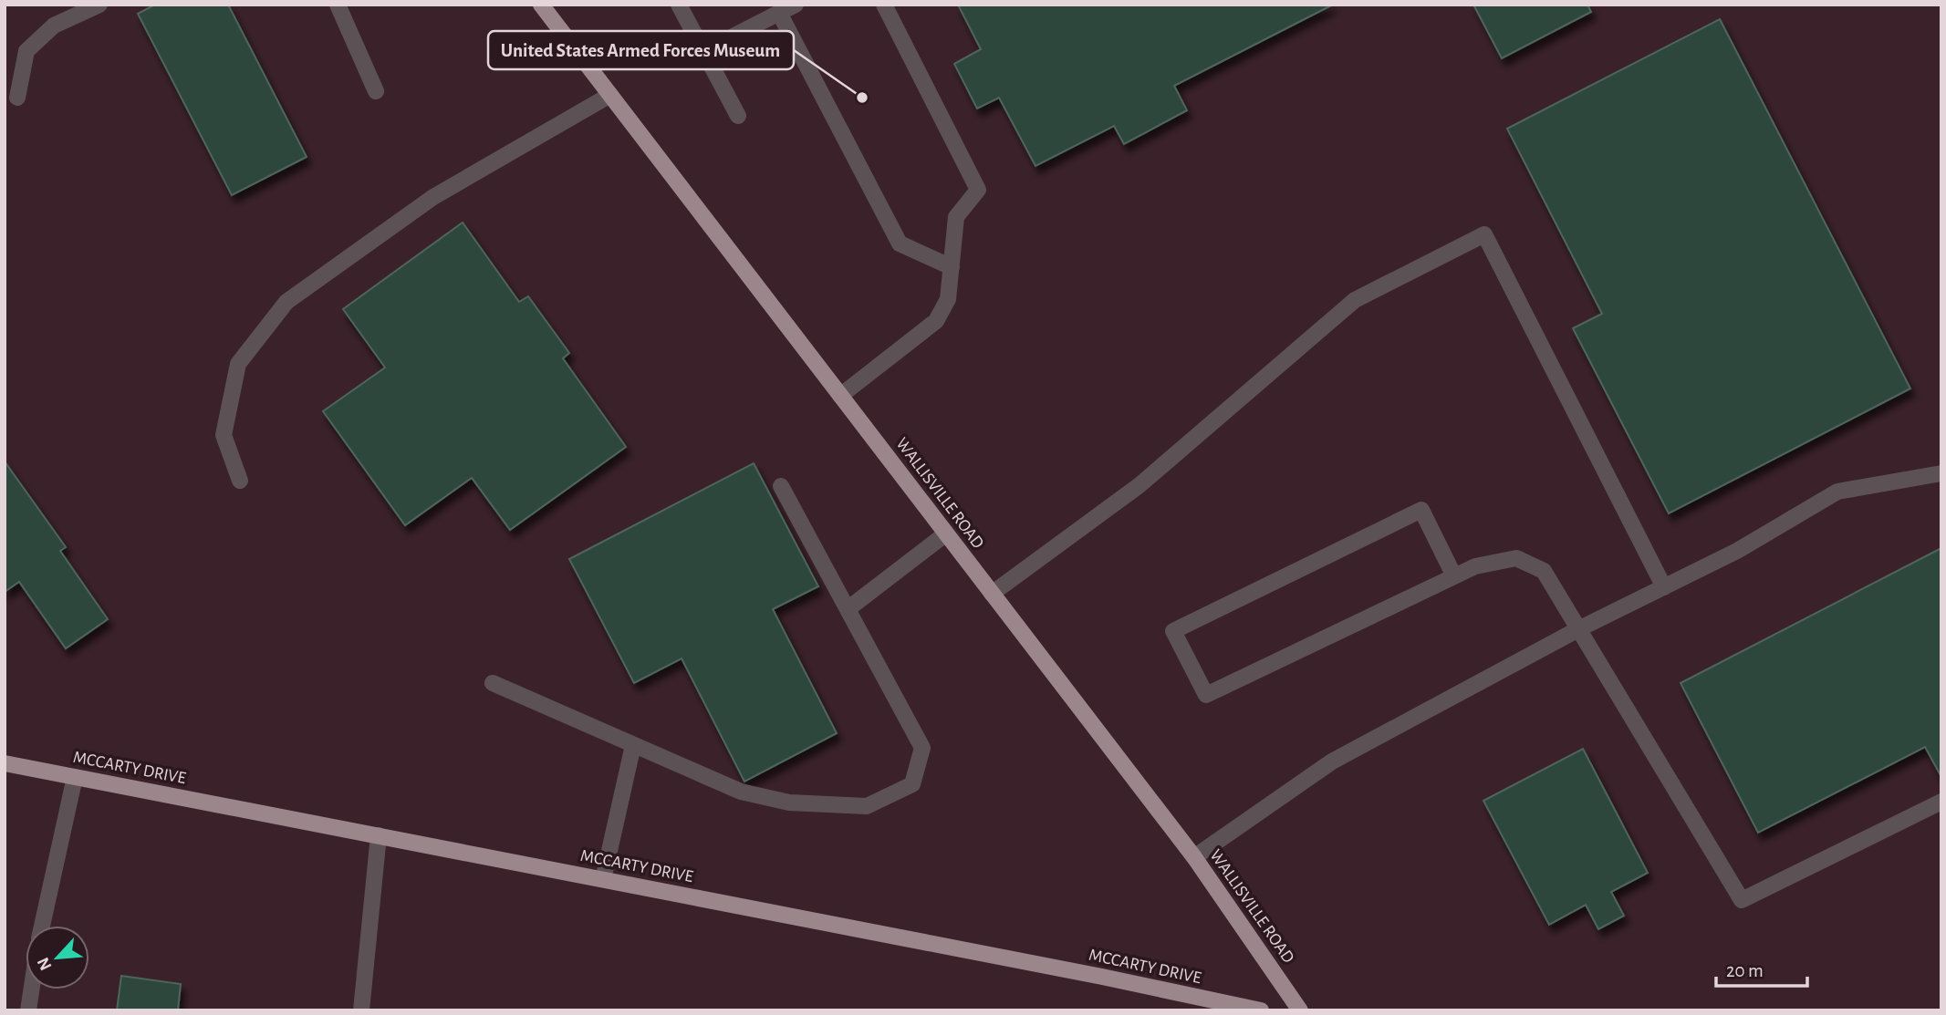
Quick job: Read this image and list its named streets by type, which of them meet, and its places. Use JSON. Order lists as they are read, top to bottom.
{
  "streets": {
    "main road": ["WALLISVILLE ROAD", "MCCARTY DRIVE"]
  },
  "places": ["United States Armed Forces Museum"],
  "scale_bar": "20 m",
  "north": "bottom left"
}
